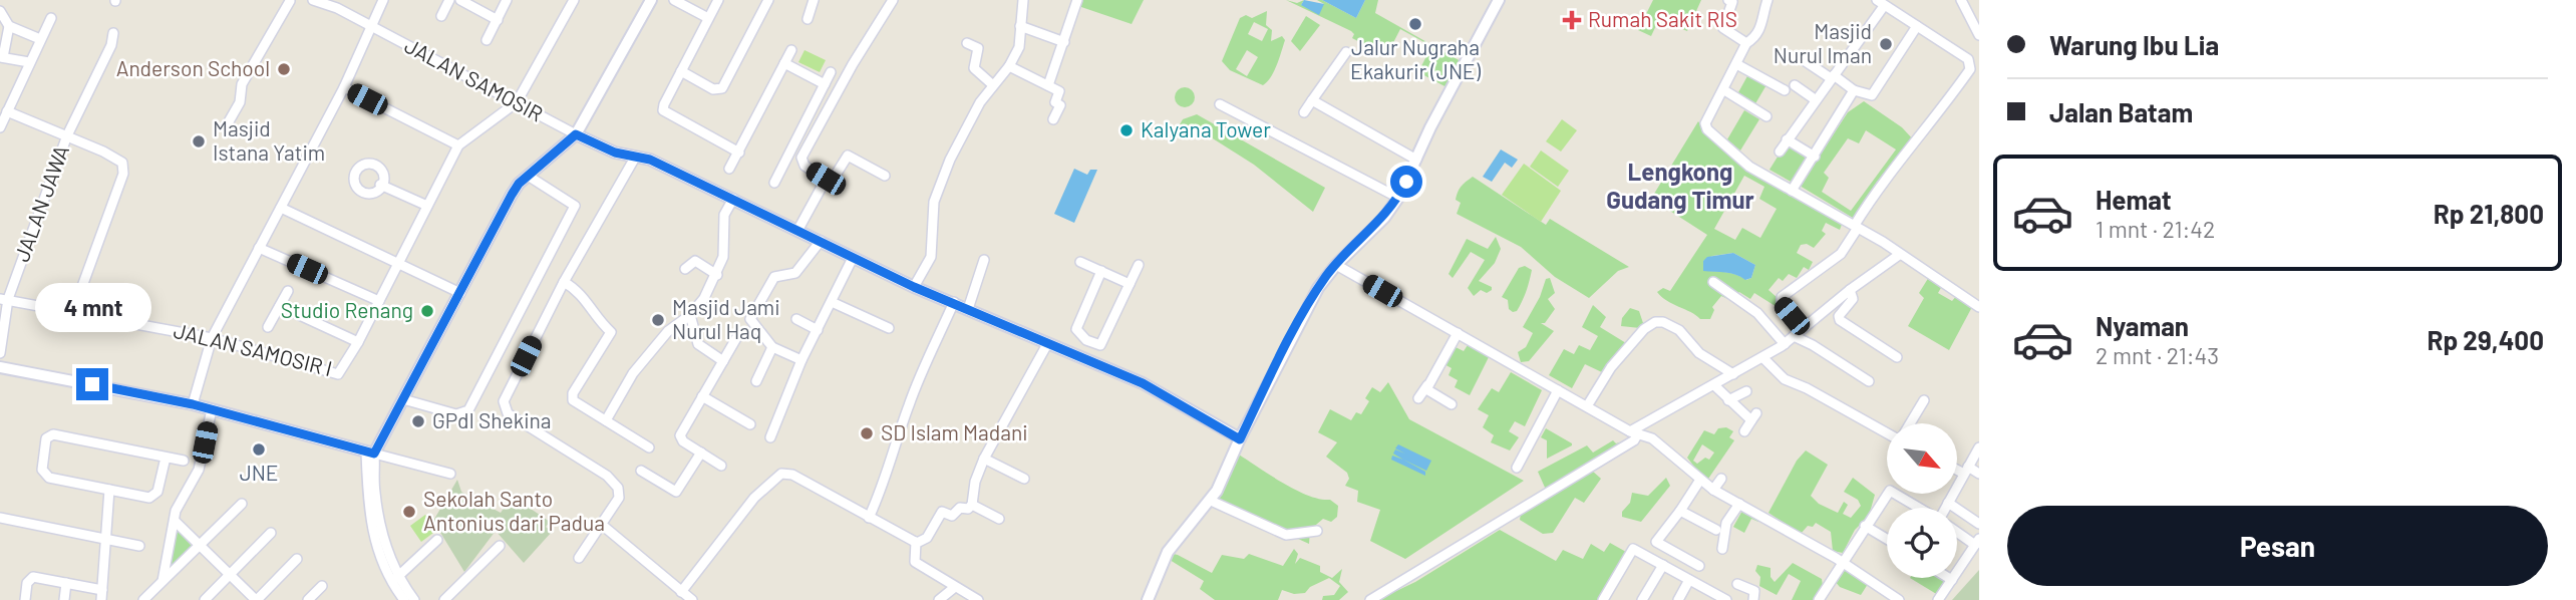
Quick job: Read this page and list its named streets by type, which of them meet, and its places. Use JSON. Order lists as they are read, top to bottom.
{
  "streets": {
    "street": ["JALAN SAMOSIR", "JALAN JAWA", "JALAN SAMOSIR I"]
  },
  "crossings": [
    ["JALAN SAMOSIR", "JALAN SAMOSIR I"],
    ["JALAN JAWA", "JALAN SAMOSIR I"]
  ],
  "districts": ["Lengkong Gudang Timur"],
  "places": {
    "health": ["Rumah Sakit RIS"],
    "other": [
      "Jalur Nugraha Ekakurir (JNE)",
      "Masjid Nurul Iman",
      "Anderson School",
      "Kalyana Tower",
      "Masjid Istana Yatim",
      "Studio Renang",
      "Masjid Jami Nurul Haq",
      "GPdI Shekina",
      "SD Islam Madani",
      "JNE",
      "Sekolah Santo Antonius dari Padua"
    ]
  },
  "north": "bottom right",
  "page": {
    "banner": ["Warung Ibu Lia", "Jalan Batam"],
    "list": [
      {
        "name": "Hemat",
        "note": "1 mnt · 21:42",
        "value": "Rp 21,800"
      },
      {
        "name": "Nyaman",
        "note": "2 mnt · 21:43",
        "value": "Rp 29,400"
      }
    ],
    "bubble": "4 mnt",
    "buttons": "Pesan"
  }
}
